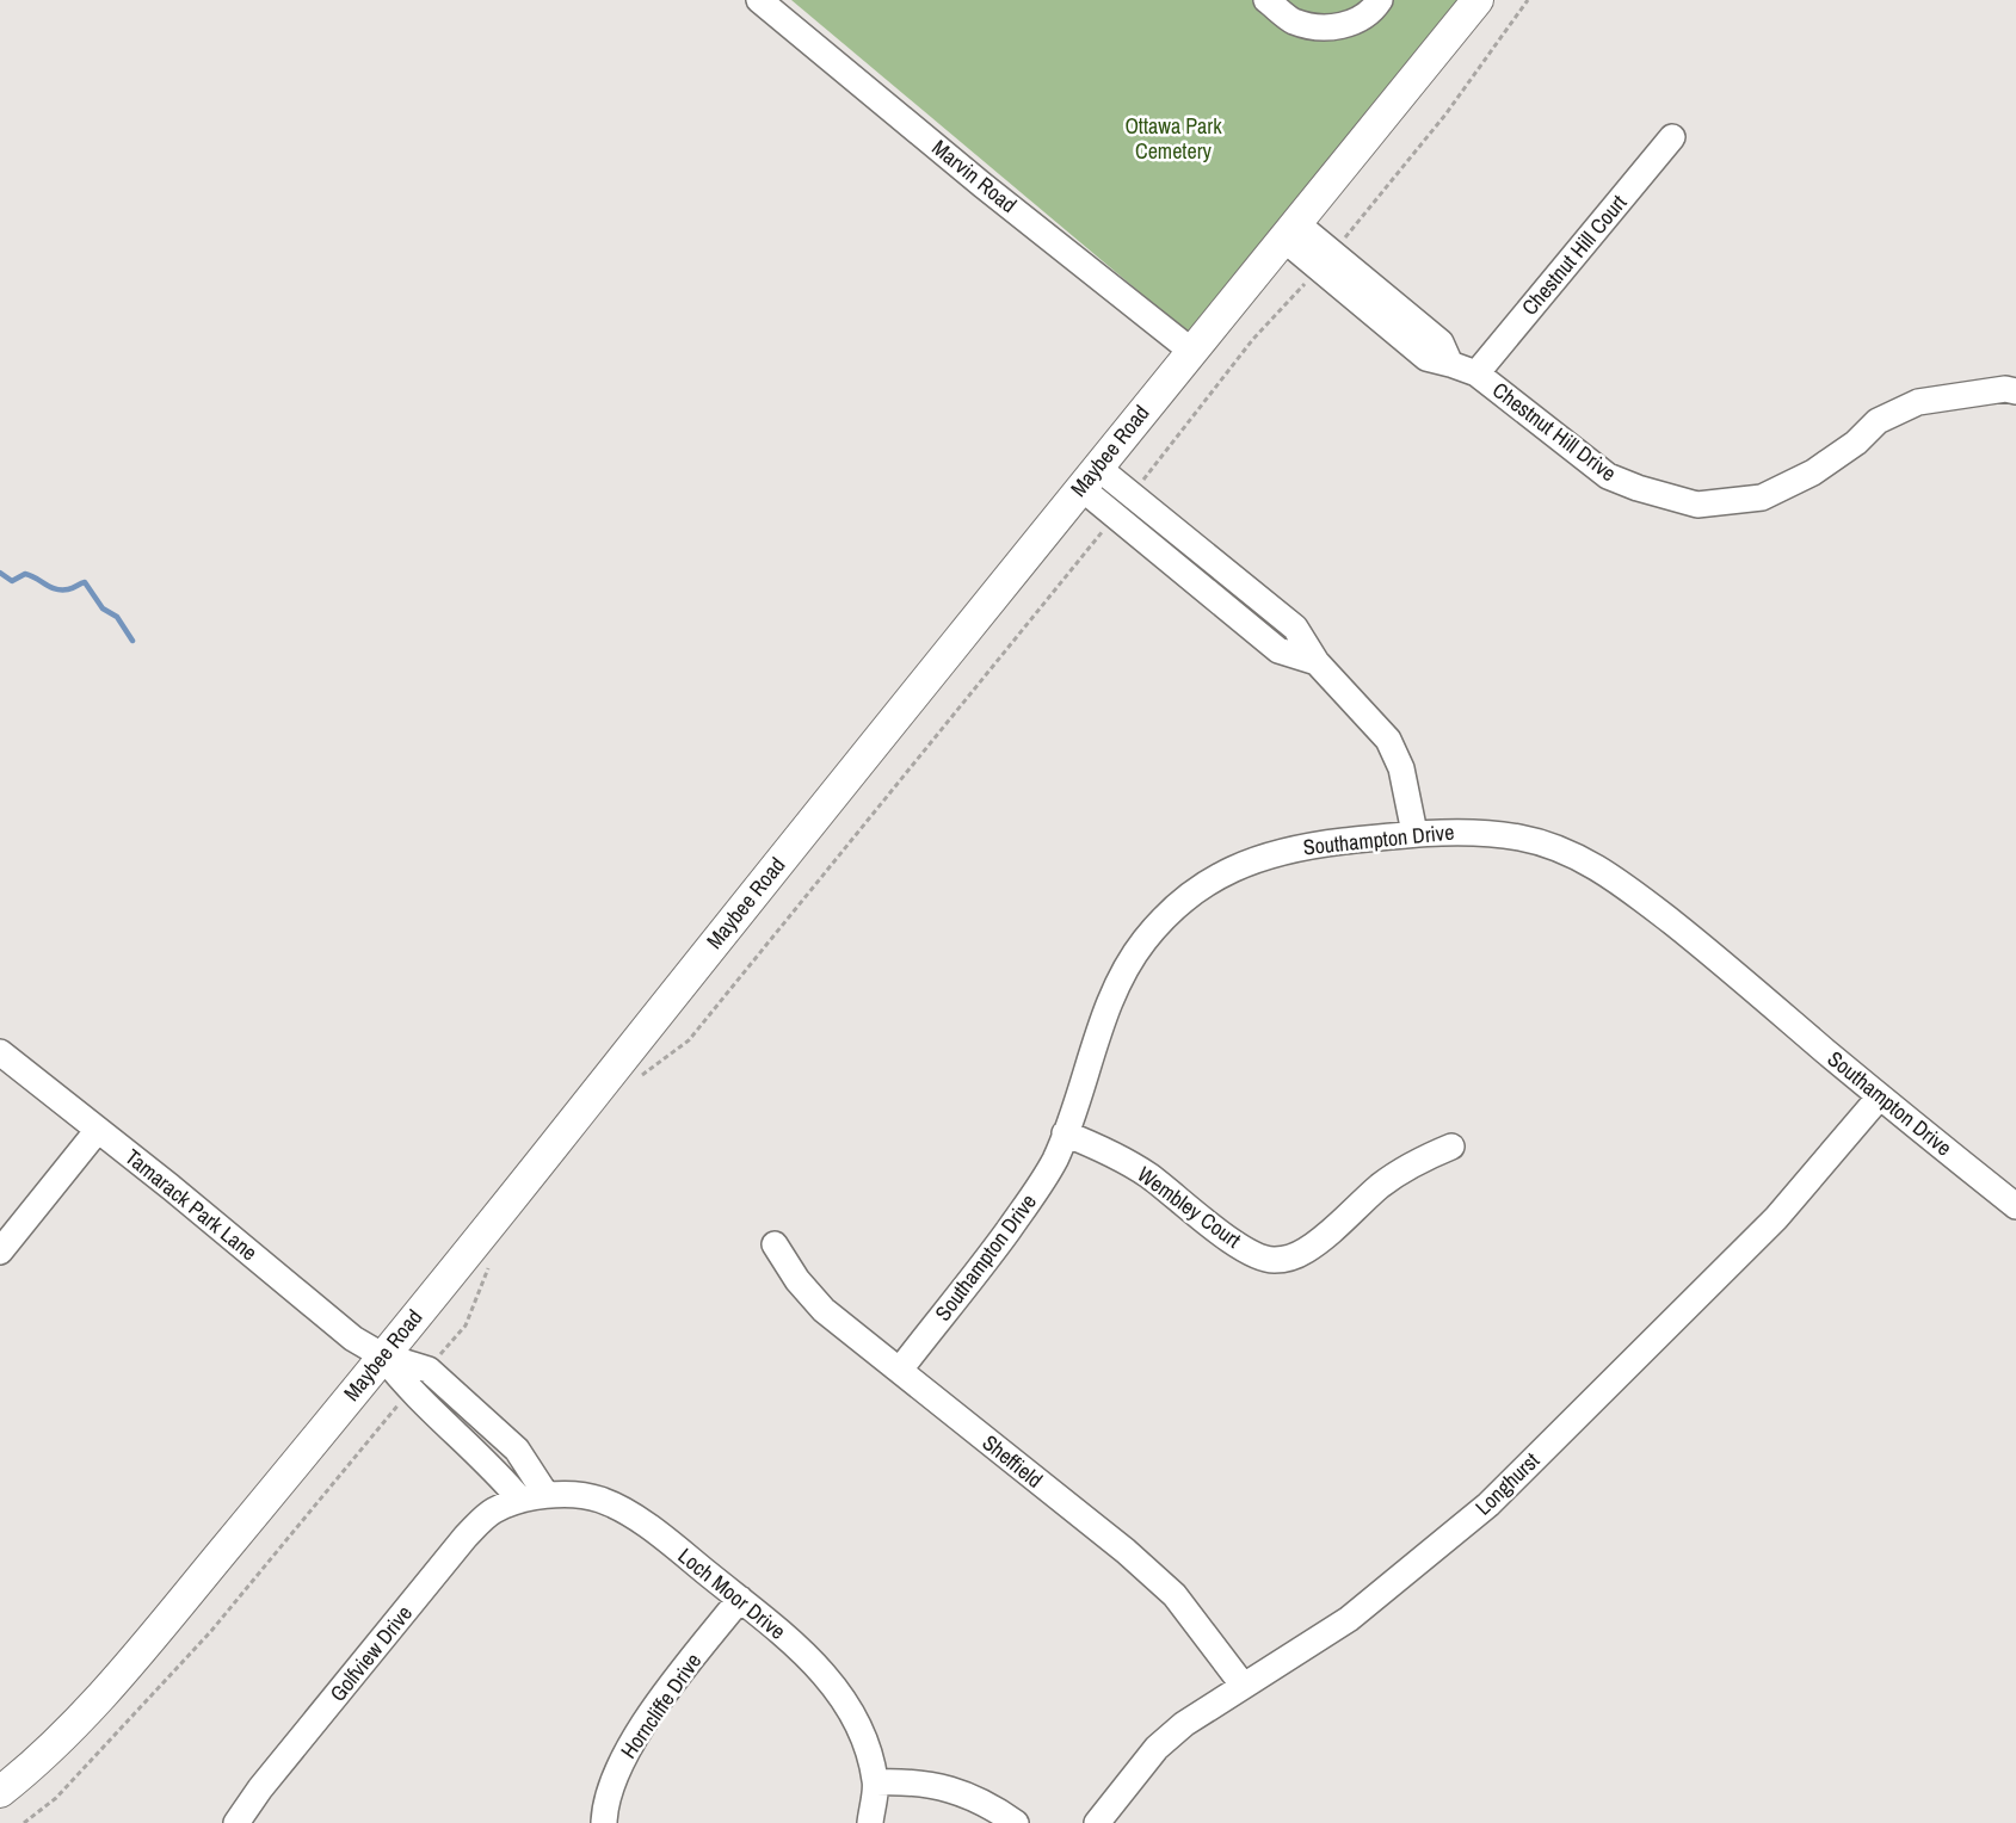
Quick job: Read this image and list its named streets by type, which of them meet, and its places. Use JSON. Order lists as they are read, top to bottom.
{
  "streets": {
    "main road": ["Maybee Road"],
    "street": [
      "Marvin Road",
      "Chestnut Hill Court",
      "Chestnut Hill Drive",
      "Southampton Drive",
      "Tamarack Park Lane",
      "Wembley Court",
      "Sheffield",
      "Longhurst",
      "Loch Moor Drive",
      "Golfview Drive",
      "Horncliffe Drive"
    ]
  },
  "crossings": [
    ["Marvin Road", "Maybee Road"],
    ["Chestnut Hill Court", "Chestnut Hill Drive"],
    ["Chestnut Hill Drive", "Maybee Road"],
    ["Maybee Road", "Tamarack Park Lane"],
    ["Southampton Drive", "Wembley Court"],
    ["Southampton Drive", "Sheffield"],
    ["Southampton Drive", "Longhurst"],
    ["Sheffield", "Longhurst"],
    ["Loch Moor Drive", "Golfview Drive"],
    ["Loch Moor Drive", "Horncliffe Drive"]
  ],
  "parks": ["Ottawa Park Cemetery"]
}
